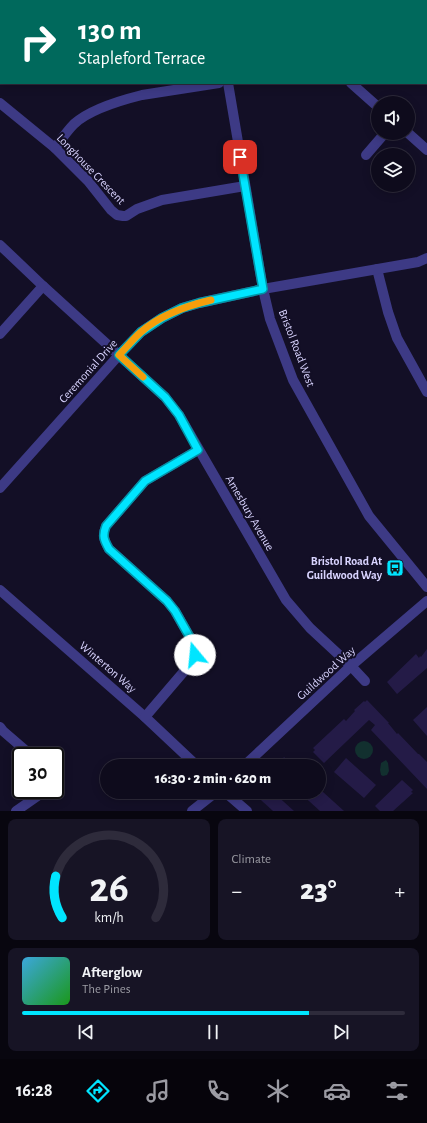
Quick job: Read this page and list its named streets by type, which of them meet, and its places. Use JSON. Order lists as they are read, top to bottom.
{
  "streets": {
    "street": [
      "Longhouse Crescent",
      "Bristol Road West",
      "Ceremonial Drive",
      "Amesbury Avenue",
      "Winterton Way",
      "Guildwood Way"
    ]
  },
  "crossings": [
    ["Longhouse Crescent", "Bristol Road West"],
    ["Bristol Road West", "Ceremonial Drive"],
    ["Ceremonial Drive", "Amesbury Avenue"],
    ["Amesbury Avenue", "Guildwood Way"]
  ],
  "places": {
    "bus stop": ["Bristol Road At Guildwood Way"]
  },
  "page": {
    "turn": ["130 m", "Stapleford Terrace"],
    "limit": "30",
    "trip": "16:30 · 2 min · 620 m",
    "tile": "Climate",
    "heat": ["−", "23°", "+"],
    "song": ["Afterglow", "The Pines"],
    "tabs": "16:28",
    "gauge": ["26", "km/h"]
  }
}
